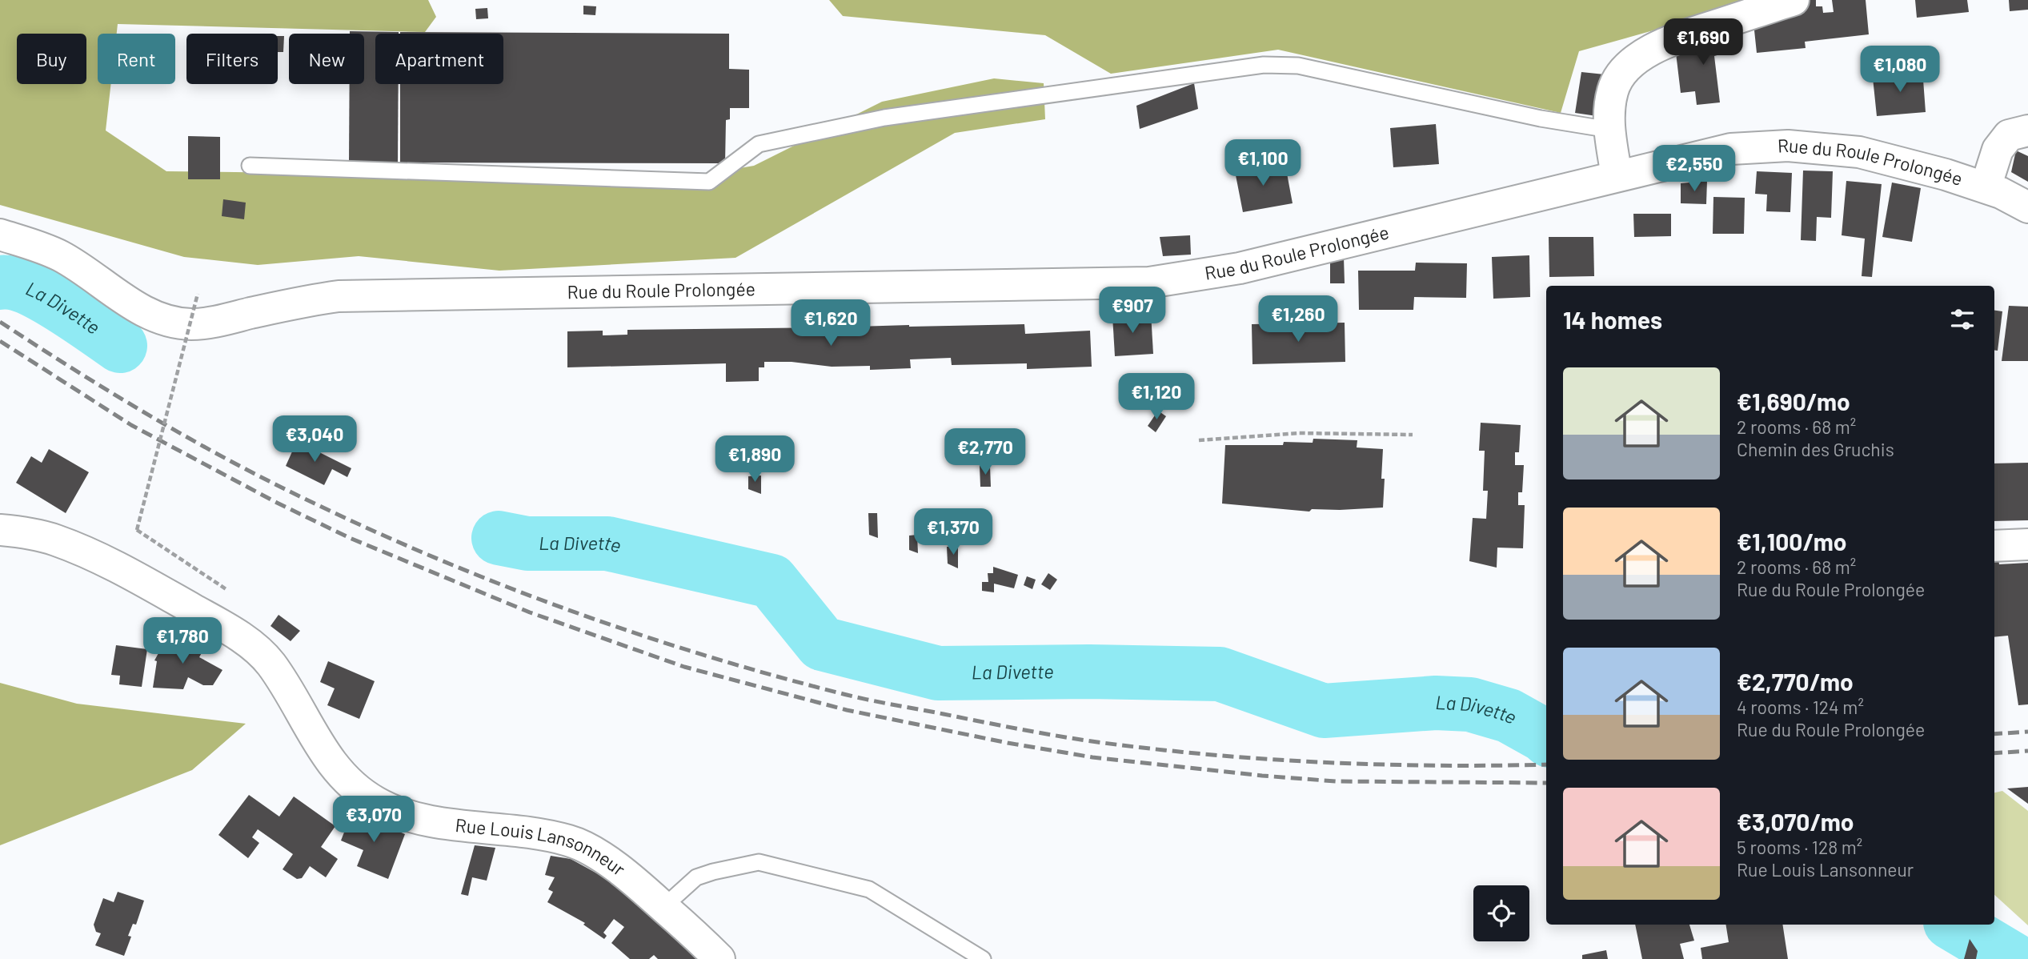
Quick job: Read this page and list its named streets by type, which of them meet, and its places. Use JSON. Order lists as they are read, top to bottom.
{
  "streets": {
    "street": ["Rue du Roule Prolongée", "Rue Louis Lansonneur"]
  },
  "water": ["La Divette"],
  "page": {
    "price": [
      "€1,690",
      "€1,080",
      "€1,100",
      "€2,550",
      "€907",
      "€1,260",
      "€1,620",
      "€1,120",
      "€3,040",
      "€2,770",
      "€1,890",
      "€1,370",
      "€1,780",
      "€3,070"
    ],
    "chip": [
      "Buy",
      "Rent",
      "Filters",
      "New",
      "Apartment"
    ],
    "heading": "14 homes",
    "list": [
      {
        "name": "€1,690/mo",
        "note": "2 rooms · 68 m² · Chemin des Gruchis"
      },
      {
        "name": "€1,100/mo",
        "note": "2 rooms · 68 m² · Rue du Roule Prolongée"
      },
      {
        "name": "€2,770/mo",
        "note": "4 rooms · 124 m² · Rue du Roule Prolongée"
      },
      {
        "name": "€3,070/mo",
        "note": "5 rooms · 128 m² · Rue Louis Lansonneur"
      }
    ]
  }
}
